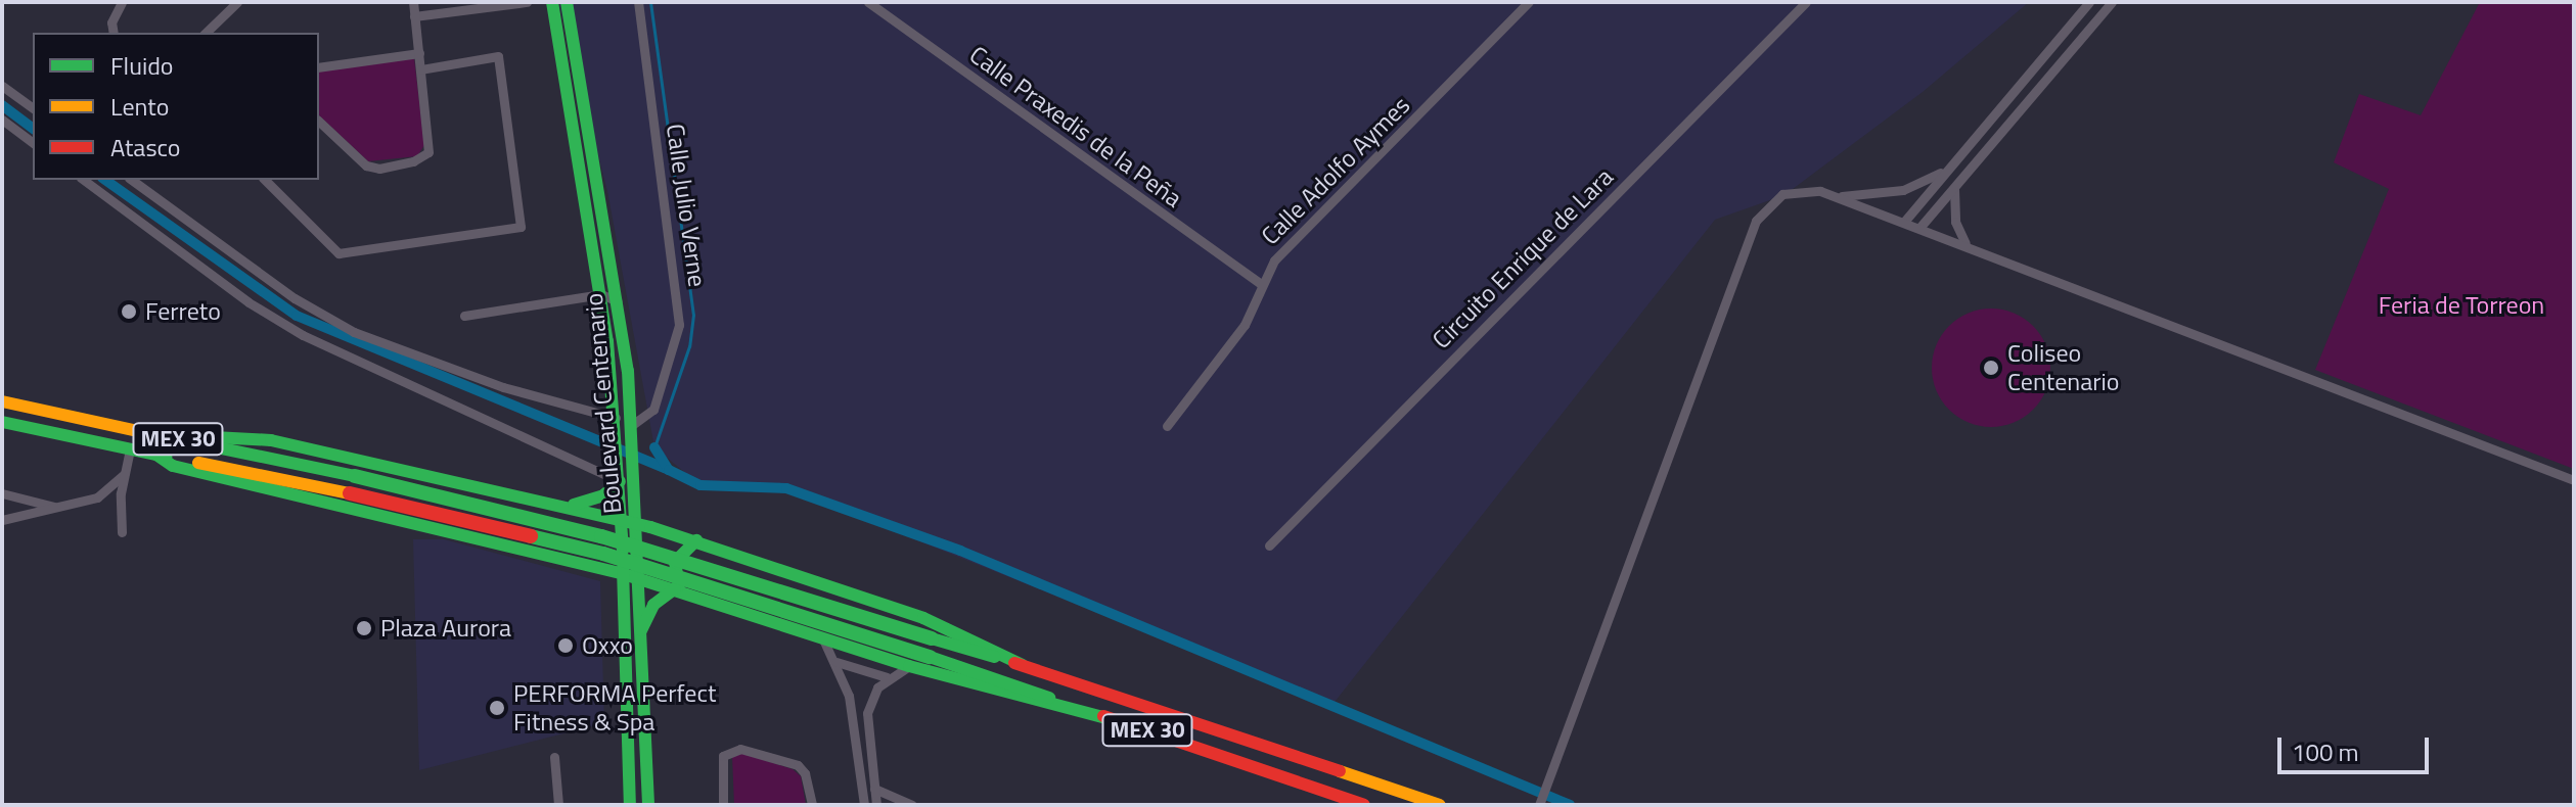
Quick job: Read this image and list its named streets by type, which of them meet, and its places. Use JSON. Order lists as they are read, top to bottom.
{
  "streets": {
    "main road": ["Boulevard Centenario", "MEX 30"],
    "street": [
      "Calle Praxedis de la Peña",
      "Calle Adolfo Aymes",
      "Calle Julio Verne",
      "Circuito Enrique de Lara"
    ]
  },
  "crossings": [
    ["Calle Praxedis de la Peña", "Calle Adolfo Aymes"],
    ["Calle Julio Verne", "Boulevard Centenario"]
  ],
  "parks": ["Feria de Torreon"],
  "places": [
    "Ferreto",
    "Coliseo Centenario",
    "Plaza Aurora",
    "Oxxo",
    "PERFORMA Perfect Fitness & Spa"
  ],
  "legend": ["Fluido", "Lento", "Atasco"],
  "scale_bar": "100 m"
}
